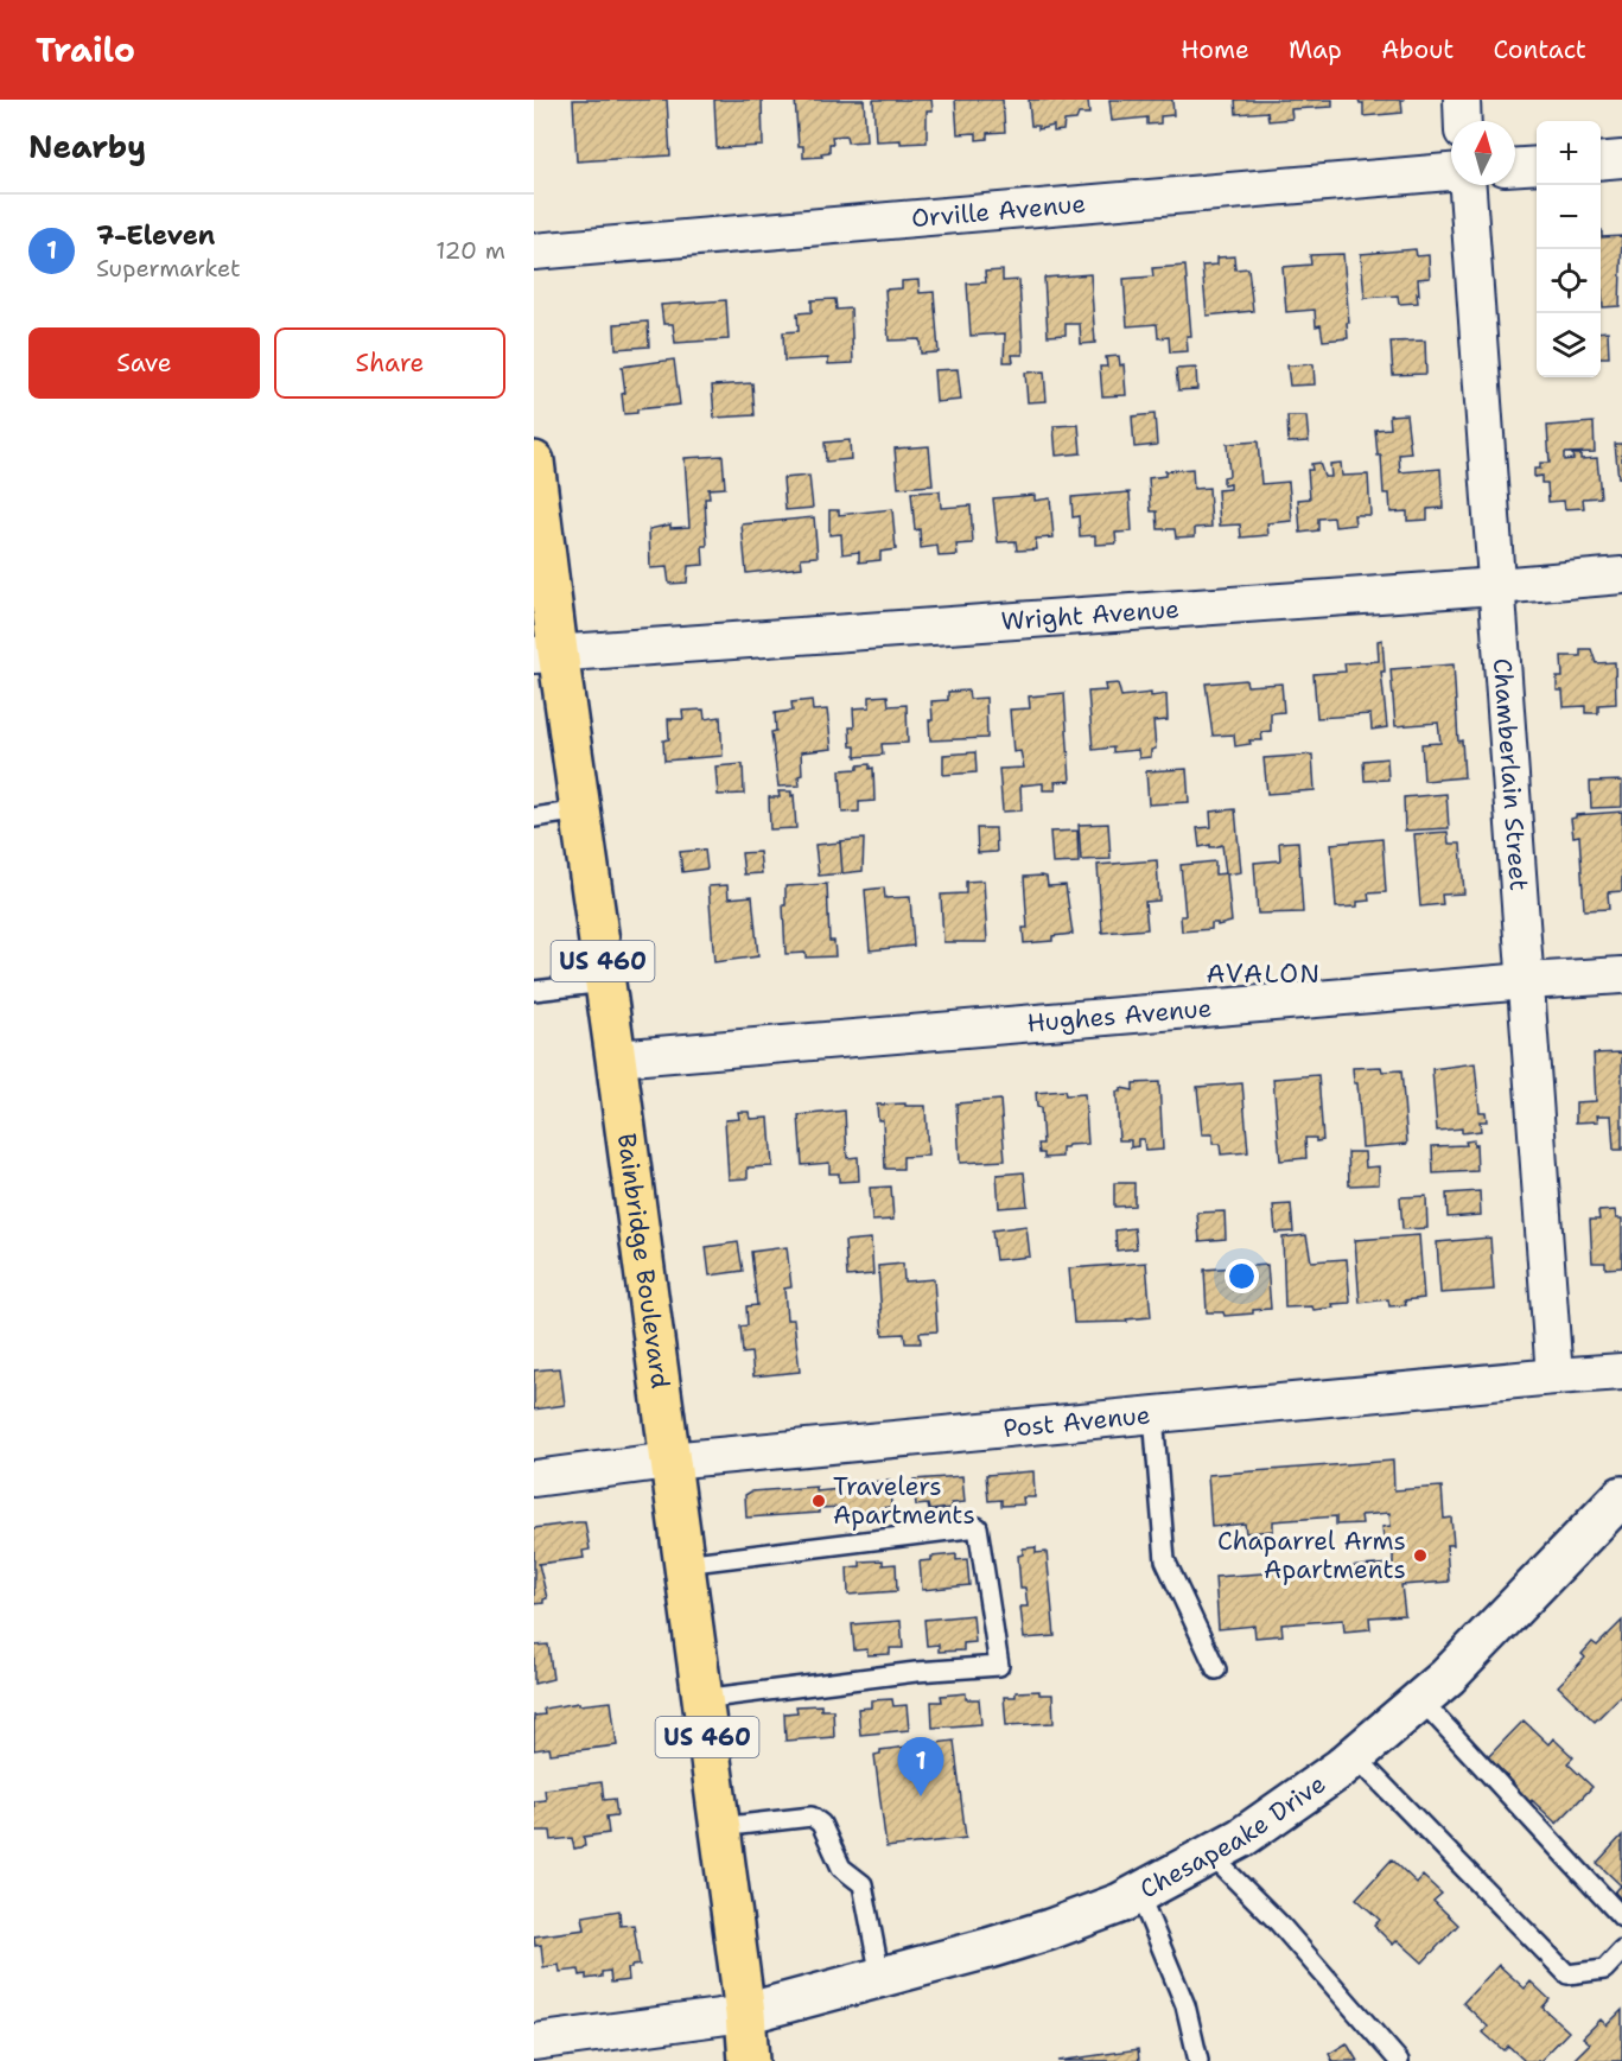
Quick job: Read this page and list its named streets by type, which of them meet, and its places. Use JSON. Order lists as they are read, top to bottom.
{
  "streets": {
    "main road": ["US 460", "Bainbridge Boulevard"],
    "street": [
      "Orville Avenue",
      "Wright Avenue",
      "Chamberlain Street",
      "Hughes Avenue",
      "Post Avenue",
      "Chesapeake Drive"
    ]
  },
  "crossings": [
    ["Wright Avenue", "Chamberlain Street"],
    ["Wright Avenue", "Bainbridge Boulevard"],
    ["Chamberlain Street", "Hughes Avenue"],
    ["Chamberlain Street", "Post Avenue"],
    ["Hughes Avenue", "Bainbridge Boulevard"],
    ["Bainbridge Boulevard", "Post Avenue"],
    ["Bainbridge Boulevard", "Chesapeake Drive"]
  ],
  "districts": ["AVALON"],
  "places": ["Travelers Apartments", "Chaparrel Arms Apartments"],
  "north": "top",
  "page": {
    "header": "Trailo",
    "nav": [
      "Home",
      "Map",
      "About",
      "Contact"
    ],
    "heading": "Nearby",
    "map_buttons": ["+", "−"],
    "list": [
      {
        "mark": "1",
        "name": "7-Eleven",
        "note": "Supermarket",
        "value": "120 m"
      }
    ],
    "buttons": ["Save", "Share"],
    "pins": "1"
  }
}
